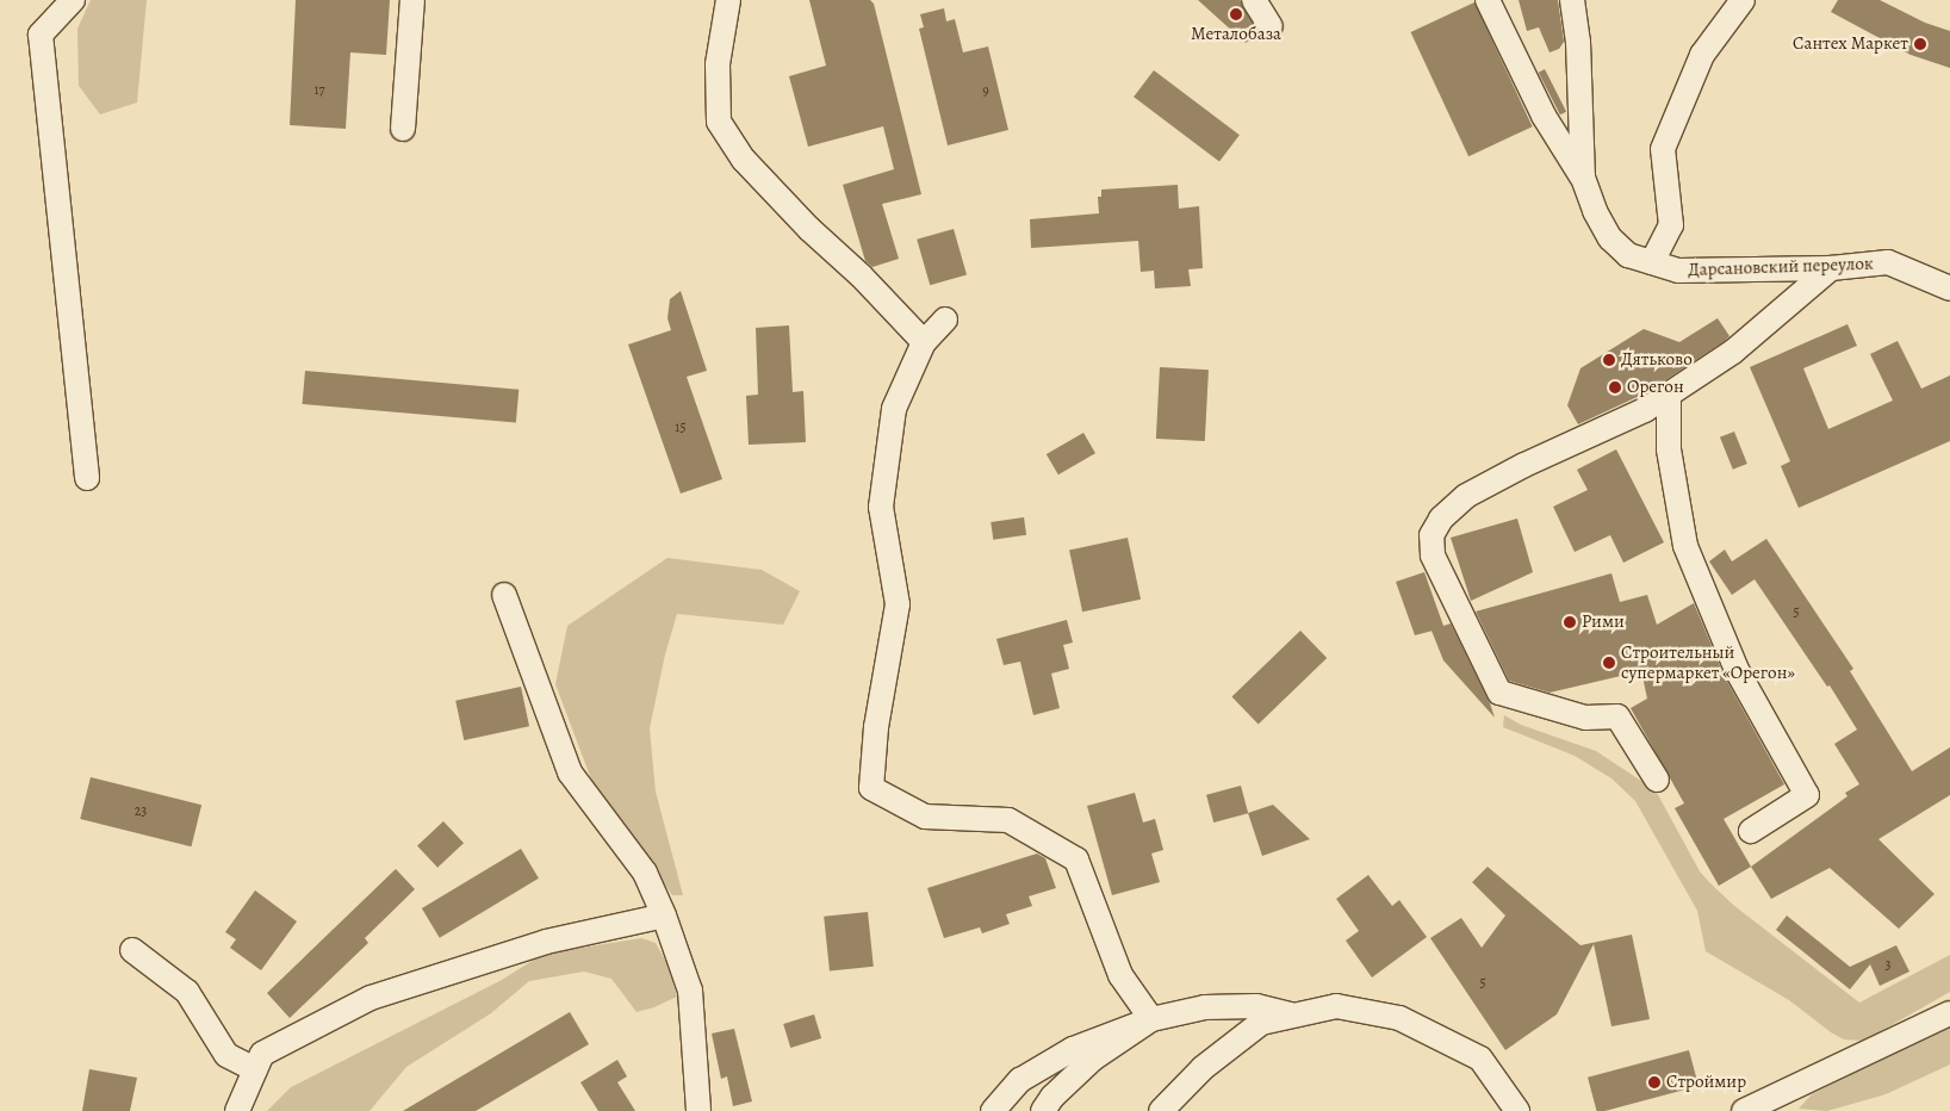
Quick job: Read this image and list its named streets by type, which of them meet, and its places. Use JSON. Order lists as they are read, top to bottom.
{
  "streets": {
    "street": ["Дарсановский переулок"]
  },
  "places": [
    "Металобаза",
    "Сантех Маркет",
    "Дятьково",
    "Орегон",
    "Рими",
    "Строительный супермаркет «Орегон»",
    "Строймир"
  ],
  "house_numbers": [
    "17",
    "9",
    "15",
    "5",
    "23",
    "3",
    "5"
  ]
}
